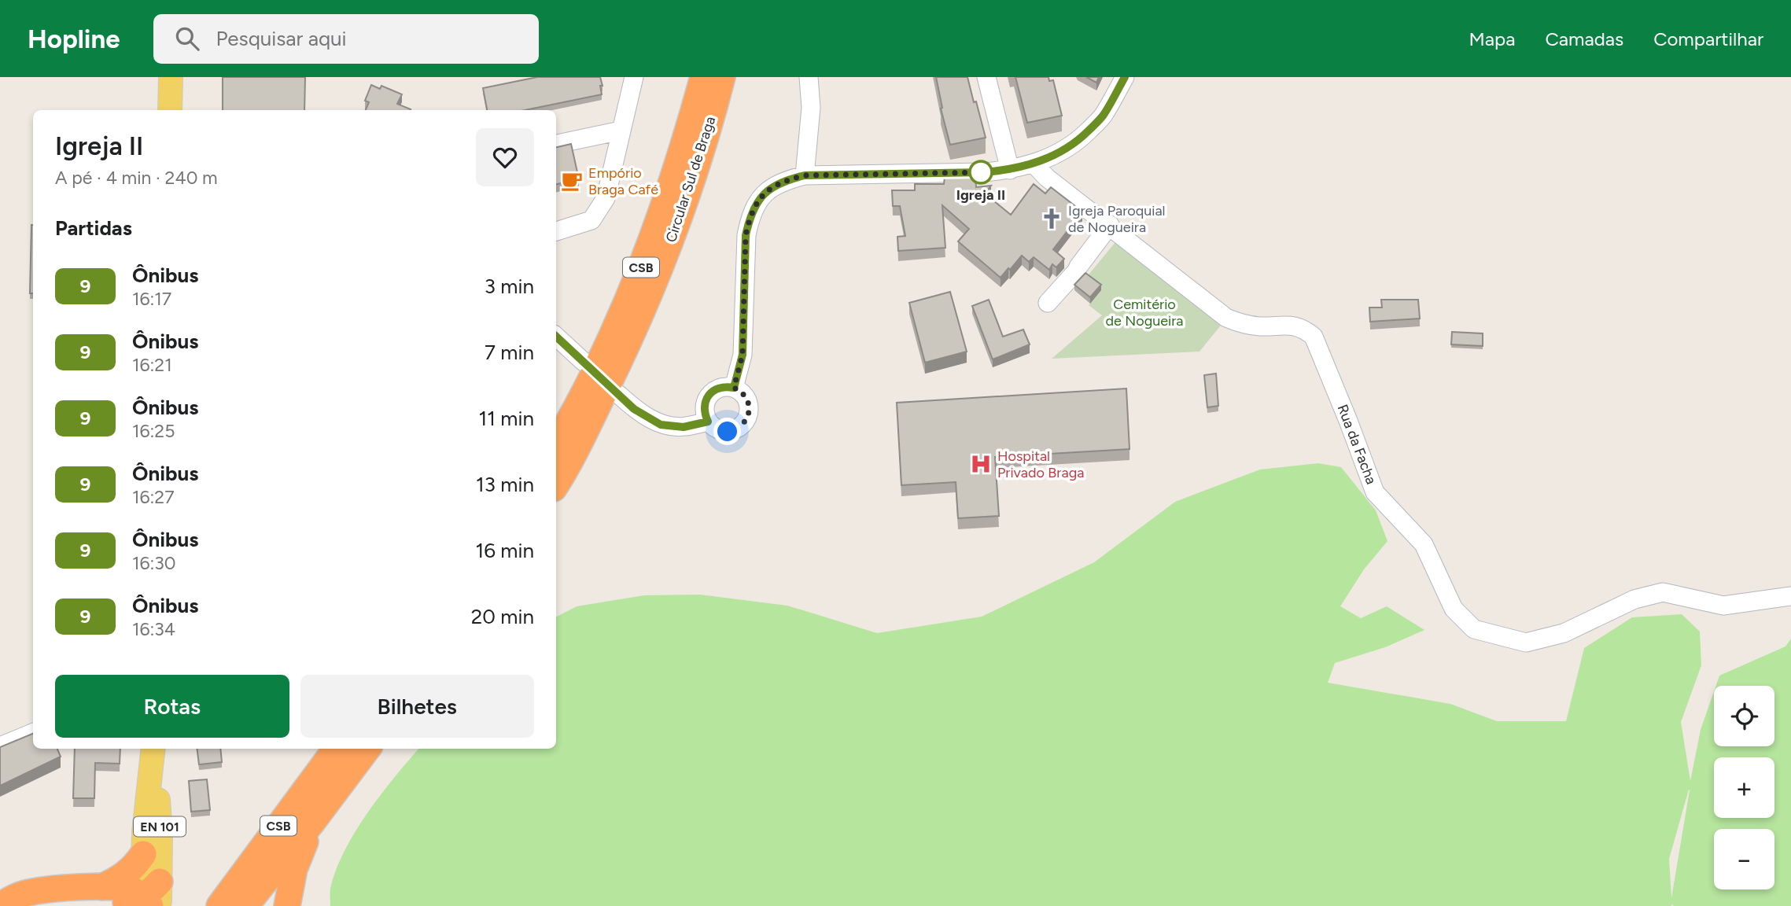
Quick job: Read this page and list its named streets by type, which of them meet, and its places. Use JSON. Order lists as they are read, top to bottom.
{
  "streets": {
    "highway": ["Circular Sul de Braga", "CSB"],
    "main road": ["EN 101"],
    "street": ["Rua da Facha"]
  },
  "parks": ["Cemitério de Nogueira"],
  "places": {
    "other": ["Igreja II"],
    "cafe": ["Empório Braga Café"],
    "church": ["Igreja Paroquial de Nogueira"],
    "hospital": ["Hospital Privado Braga"]
  },
  "lines": ["bus line 9"],
  "page": {
    "header": "Hopline",
    "search": "Pesquisar aqui",
    "nav": ["Mapa", "Camadas", "Compartilhar"],
    "heading": [
      ["Igreja II", "A pé · 4 min · 240 m"],
      "Partidas"
    ],
    "list": [
      {
        "mark": "9",
        "name": "Ônibus",
        "note": "16:17",
        "value": "3 min"
      },
      {
        "mark": "9",
        "name": "Ônibus",
        "note": "16:21",
        "value": "7 min"
      },
      {
        "mark": "9",
        "name": "Ônibus",
        "note": "16:25",
        "value": "11 min"
      },
      {
        "mark": "9",
        "name": "Ônibus",
        "note": "16:27",
        "value": "13 min"
      },
      {
        "mark": "9",
        "name": "Ônibus",
        "note": "16:30",
        "value": "16 min"
      },
      {
        "mark": "9",
        "name": "Ônibus",
        "note": "16:34",
        "value": "20 min"
      }
    ],
    "buttons": ["Rotas", "Bilhetes"],
    "map_buttons": ["+", "−"]
  }
}
